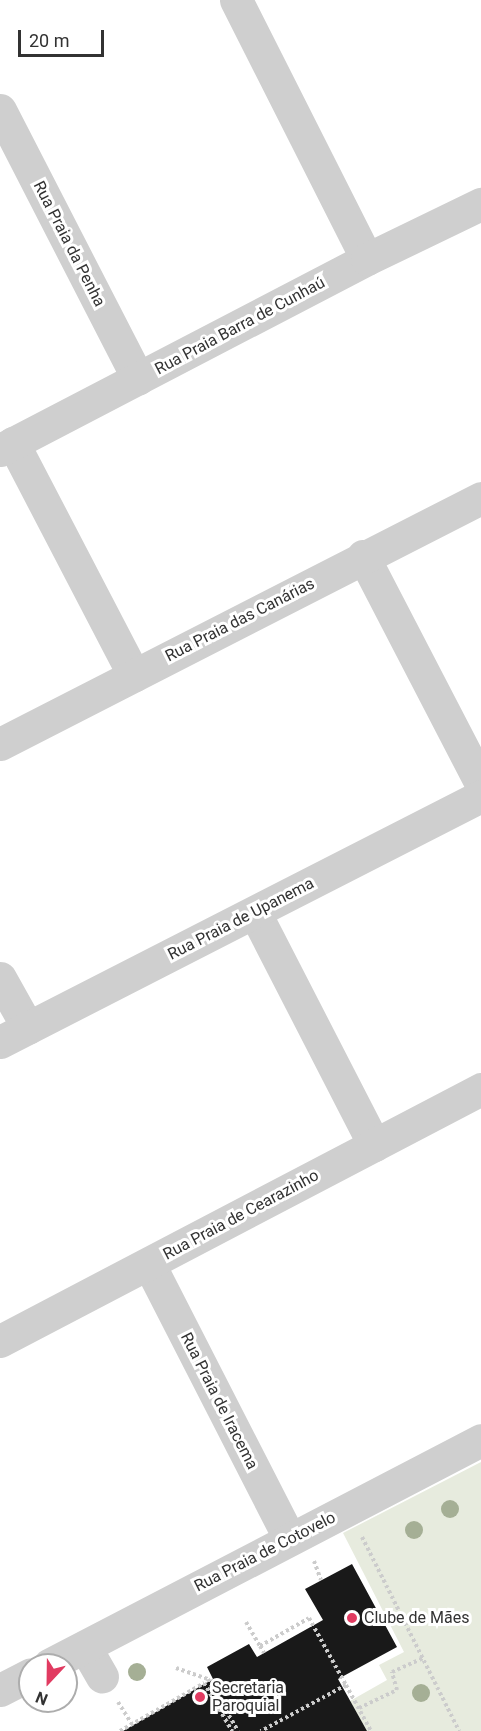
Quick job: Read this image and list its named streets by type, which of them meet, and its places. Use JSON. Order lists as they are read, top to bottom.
{
  "streets": {
    "street": [
      "Rua Praia da Penha",
      "Rua Praia Barra de Cunhaú",
      "Rua Praia das Canárias",
      "Rua Praia de Upanema",
      "Rua Praia de Cearazinho",
      "Rua Praia de Iracema",
      "Rua Praia de Cotovelo"
    ]
  },
  "crossings": [
    ["Rua Praia da Penha", "Rua Praia Barra de Cunhaú"],
    ["Rua Praia de Cearazinho", "Rua Praia de Iracema"],
    ["Rua Praia de Iracema", "Rua Praia de Cotovelo"]
  ],
  "places": ["Clube de Mães", "Secretaria Paroquial"],
  "scale_bar": "20 m",
  "north": "bottom"
}
